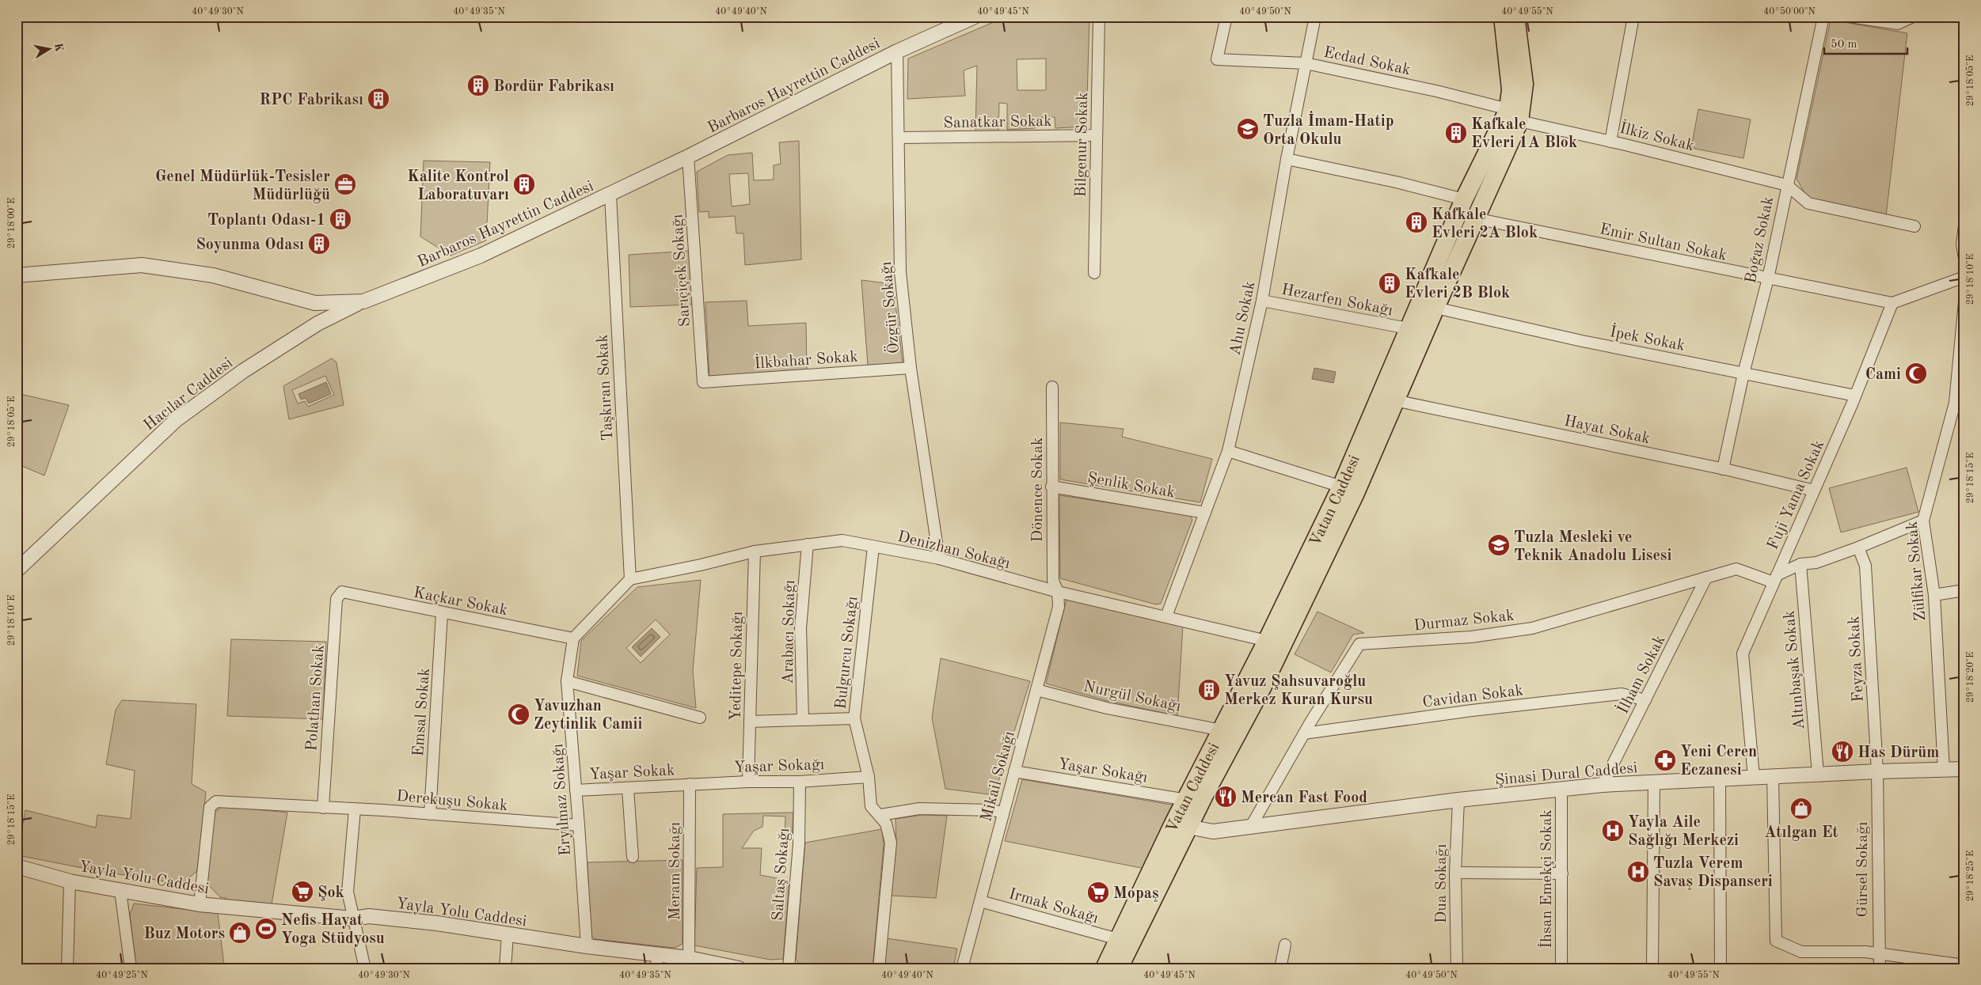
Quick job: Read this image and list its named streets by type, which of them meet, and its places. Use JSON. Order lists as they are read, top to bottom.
{
  "streets": {
    "main road": ["Vatan Caddesi"],
    "street": [
      "Ecdad Sokak",
      "Barbaros Hayrettin Caddesi",
      "Sanatkar Sokak",
      "İlkiz Sokak",
      "Bilgenur Sokak",
      "Boğaz Sokak",
      "Emir Sultan Sokak",
      "Sarıçiçek Sokağı",
      "Hezarfen Sokağı",
      "Özgür Sokağı",
      "Ahu Sokak",
      "İpek Sokak",
      "İlkbahar Sokak",
      "Taşkıran Sokak",
      "Hacılar Caddesi",
      "Hayat Sokak",
      "Şenlik Sokak",
      "Dönence Sokak",
      "Fuji Yama Sokak",
      "Denizhan Sokağı",
      "Zülfikar Sokak",
      "Kaçkar Sokak",
      "Durmaz Sokak",
      "Arabacı Sokağı",
      "Bulgurcu Sokağı",
      "Feyza Sokak",
      "Yeditepe Sokağı",
      "Altınbaşak Sokak",
      "İlham Sokak",
      "Nurgül Sokağı",
      "Cavidan Sokak",
      "Polathan Sokak",
      "Emsal Sokak",
      "Yaşar Sokağı",
      "Yaşar Sokak",
      "Şinasi Dural Caddesi",
      "Mikail Sokağı",
      "Derekuşu Sokak",
      "Eryılmaz Sokağı",
      "Gürsel Sokağı",
      "Meram Sokağı",
      "Saltaş Sokağı",
      "Yayla Yolu Caddesi",
      "İhsan Emekçi Sokak",
      "Dua Sokağı",
      "Irmak Sokağı"
    ]
  },
  "crossings": [
    ["Ecdad Sokak", "İlkiz Sokak"],
    ["Ecdad Sokak", "Ahu Sokak"],
    ["Ecdad Sokak", "Vatan Caddesi"],
    ["Barbaros Hayrettin Caddesi", "Sarıçiçek Sokağı"],
    ["Barbaros Hayrettin Caddesi", "Özgür Sokağı"],
    ["Barbaros Hayrettin Caddesi", "Taşkıran Sokak"],
    ["Barbaros Hayrettin Caddesi", "Hacılar Caddesi"],
    ["Sanatkar Sokak", "Bilgenur Sokak"],
    ["Sanatkar Sokak", "Özgür Sokağı"],
    ["İlkiz Sokak", "Boğaz Sokak"],
    ["İlkiz Sokak", "Vatan Caddesi"],
    ["Boğaz Sokak", "Emir Sultan Sokak"],
    ["Boğaz Sokak", "İpek Sokak"],
    ["Boğaz Sokak", "Hayat Sokak"],
    ["Emir Sultan Sokak", "Fuji Yama Sokak"],
    ["Emir Sultan Sokak", "Vatan Caddesi"],
    ["Sarıçiçek Sokağı", "İlkbahar Sokak"],
    ["Hezarfen Sokağı", "Ahu Sokak"],
    ["Hezarfen Sokağı", "Vatan Caddesi"],
    ["Özgür Sokağı", "İlkbahar Sokak"],
    ["Özgür Sokağı", "Denizhan Sokağı"],
    ["Ahu Sokak", "Şenlik Sokak"],
    ["Ahu Sokak", "Denizhan Sokağı"],
    ["İpek Sokak", "Fuji Yama Sokak"],
    ["İpek Sokak", "Vatan Caddesi"],
    ["Taşkıran Sokak", "Denizhan Sokağı"],
    ["Hayat Sokak", "Fuji Yama Sokak"],
    ["Hayat Sokak", "Vatan Caddesi"],
    ["Şenlik Sokak", "Dönence Sokak"],
    ["Dönence Sokak", "Denizhan Sokağı"],
    ["Dönence Sokak", "Mikail Sokağı"],
    ["Fuji Yama Sokak", "Durmaz Sokak"],
    ["Fuji Yama Sokak", "Şinasi Dural Caddesi"],
    ["Vatan Caddesi", "Denizhan Sokağı"],
    ["Vatan Caddesi", "Nurgül Sokağı"],
    ["Vatan Caddesi", "Yaşar Sokağı"],
    ["Vatan Caddesi", "Şinasi Dural Caddesi"],
    ["Vatan Caddesi", "Irmak Sokağı"],
    ["Denizhan Sokağı", "Arabacı Sokağı"],
    ["Denizhan Sokağı", "Bulgurcu Sokağı"],
    ["Denizhan Sokağı", "Yeditepe Sokağı"],
    ["Denizhan Sokağı", "Mikail Sokağı"],
    ["Zülfikar Sokak", "Şinasi Dural Caddesi"],
    ["Kaçkar Sokak", "Polathan Sokak"],
    ["Kaçkar Sokak", "Emsal Sokak"],
    ["Kaçkar Sokak", "Eryılmaz Sokağı"],
    ["Durmaz Sokak", "İlham Sokak"],
    ["Durmaz Sokak", "Cavidan Sokak"],
    ["Durmaz Sokak", "Şinasi Dural Caddesi"],
    ["Bulgurcu Sokağı", "Yaşar Sokağı"],
    ["Feyza Sokak", "Şinasi Dural Caddesi"],
    ["Feyza Sokak", "Gürsel Sokağı"],
    ["Yeditepe Sokağı", "Yaşar Sokağı"],
    ["Altınbaşak Sokak", "Şinasi Dural Caddesi"],
    ["İlham Sokak", "Cavidan Sokak"],
    ["İlham Sokak", "Şinasi Dural Caddesi"],
    ["Nurgül Sokağı", "Mikail Sokağı"],
    ["Polathan Sokak", "Derekuşu Sokak"],
    ["Emsal Sokak", "Derekuşu Sokak"],
    ["Yaşar Sokağı", "Yaşar Sokak"],
    ["Yaşar Sokağı", "Mikail Sokağı"],
    ["Yaşar Sokağı", "Meram Sokağı"],
    ["Yaşar Sokağı", "Saltaş Sokağı"],
    ["Yaşar Sokak", "Eryılmaz Sokağı"],
    ["Yaşar Sokak", "Meram Sokağı"],
    ["Şinasi Dural Caddesi", "Gürsel Sokağı"],
    ["Şinasi Dural Caddesi", "İhsan Emekçi Sokak"],
    ["Şinasi Dural Caddesi", "Dua Sokağı"],
    ["Mikail Sokağı", "Irmak Sokağı"],
    ["Derekuşu Sokak", "Eryılmaz Sokağı"],
    ["Derekuşu Sokak", "Yayla Yolu Caddesi"],
    ["Eryılmaz Sokağı", "Yayla Yolu Caddesi"],
    ["Meram Sokağı", "Yayla Yolu Caddesi"]
  ],
  "places": {
    "building": [
      "Bordür Fabrikası",
      "RPC Fabrikası",
      "Kafkale Evleri 1A Blok",
      "Kalite Kontrol Laboratuvarı",
      "Toplantı Odası-1",
      "Kafkale Evleri 2A Blok",
      "Soyunma Odası",
      "Kafkale Evleri 2B Blok",
      "Yavuz Şahsuvaroğlu Merkez Kuran Kursu"
    ],
    "school or university": ["Tuzla İmam-Hatip Orta Okulu", "Tuzla Mesleki ve Teknik Anadolu Lisesi"],
    "office": ["Genel Müdürlük-Tesisler Müdürlüğü"],
    "mosque": ["Cami", "Yavuzhan Zeytinlik Camii"],
    "restaurant": ["Has Dürüm", "Mercan Fast Food"],
    "pharmacy": ["Yeni Ceren Eczanesi"],
    "shop": ["Atılgan Et", "Buz Motors"],
    "hospital": ["Yayla Aile Sağlığı Merkezi", "Tuzla Verem Savaş Dispanseri"],
    "supermarket": ["Şok", "Mopaş"],
    "sports": ["Nefis Hayat Yoga Stüdyosu"]
  },
  "scale_bar": "50 m",
  "north": "right",
  "coordinates": [
    "40°49'30\"N",
    "40°49'35\"N",
    "40°49'40\"N",
    "40°49'45\"N",
    "40°49'50\"N",
    "40°49'55\"N",
    "40°50'00\"N",
    "29°18'05\"E",
    "29°18'00\"E",
    "29°18'10\"E",
    "29°18'15\"E",
    "29°18'20\"E",
    "29°18'25\"E",
    "40°49'25\"N"
  ]
}
